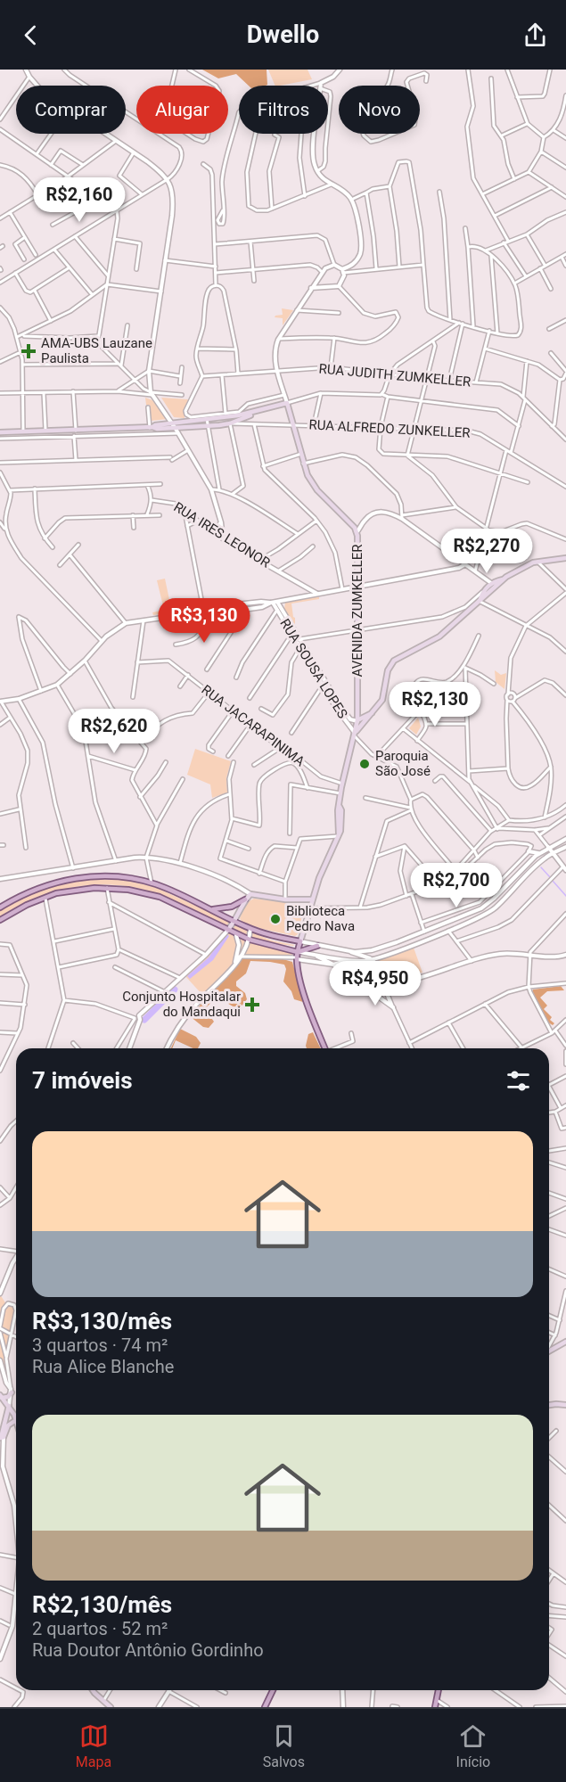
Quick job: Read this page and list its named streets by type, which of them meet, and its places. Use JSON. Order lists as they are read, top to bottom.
{
  "streets": {
    "main road": ["AVENIDA ZUMKELLER"],
    "street": [
      "RUA JUDITH ZUMKELLER",
      "RUA ALFREDO ZUNKELLER",
      "RUA IRES LEONOR",
      "RUA SOUSA LOPES",
      "RUA JACARAPINIMA"
    ]
  },
  "crossings": [
    ["RUA JUDITH ZUMKELLER", "AVENIDA ZUMKELLER"],
    ["RUA ALFREDO ZUNKELLER", "AVENIDA ZUMKELLER"],
    ["AVENIDA ZUMKELLER", "RUA SOUSA LOPES"],
    ["AVENIDA ZUMKELLER", "RUA JACARAPINIMA"]
  ],
  "places": {
    "health": ["AMA-UBS Lauzane Paulista", "Conjunto Hospitalar do Mandaqui"],
    "other": ["Paroquia São José", "Biblioteca Pedro Nava"]
  },
  "page": {
    "header": "Dwello",
    "chip": [
      "Comprar",
      "Alugar",
      "Filtros",
      "Novo"
    ],
    "price": [
      "R$2,160",
      "R$2,270",
      "R$3,130",
      "R$2,130",
      "R$2,620",
      "R$2,700",
      "R$4,950"
    ],
    "heading": "7 imóveis",
    "list": [
      {
        "name": "R$3,130/mês",
        "note": "3 quartos · 74 m² · Rua Alice Blanche"
      },
      {
        "name": "R$2,130/mês",
        "note": "2 quartos · 52 m² · Rua Doutor Antônio Gordinho"
      }
    ],
    "tabs": ["Mapa", "Salvos", "Início"]
  }
}
